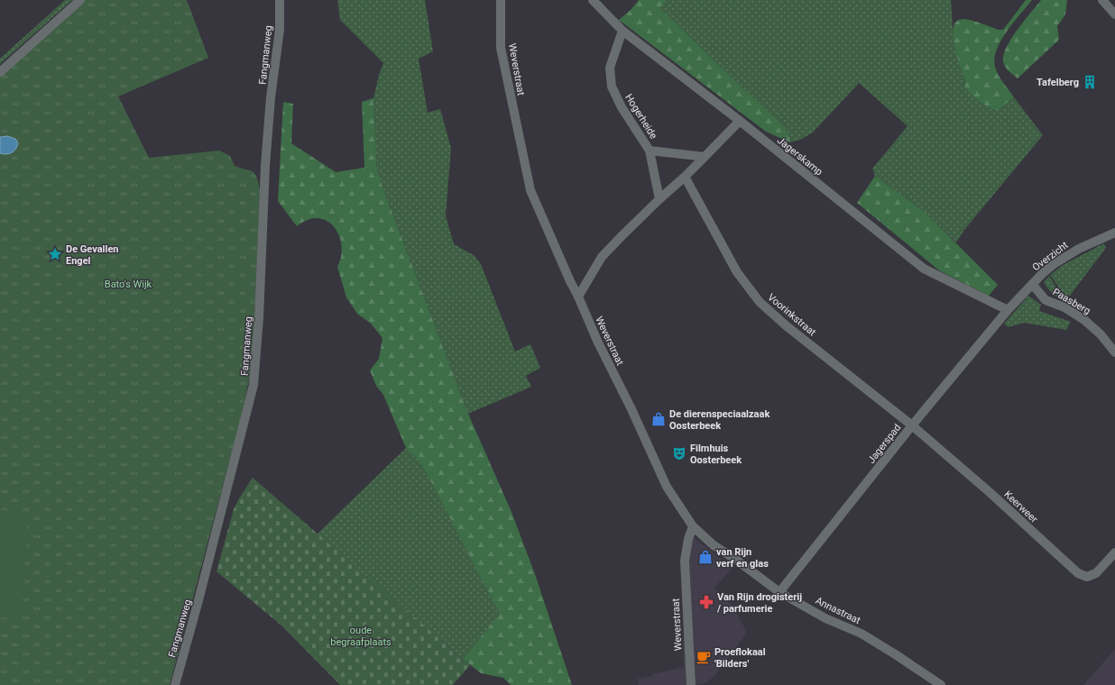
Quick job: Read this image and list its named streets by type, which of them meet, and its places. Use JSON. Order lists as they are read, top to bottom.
{
  "streets": {
    "street": [
      "Fangmanweg",
      "Weverstraat",
      "Hogerheide",
      "Jagerskamp",
      "Overzicht",
      "Paasberg",
      "Voorinkstraat",
      "Jagerspad",
      "Keerweer",
      "Annastraat"
    ]
  },
  "crossings": [
    ["Weverstraat", "Annastraat"],
    ["Hogerheide", "Jagerskamp"],
    ["Jagerskamp", "Overzicht"],
    ["Jagerskamp", "Jagerspad"],
    ["Overzicht", "Paasberg"],
    ["Overzicht", "Jagerspad"],
    ["Voorinkstraat", "Jagerspad"],
    ["Voorinkstraat", "Keerweer"],
    ["Jagerspad", "Keerweer"],
    ["Jagerspad", "Annastraat"]
  ],
  "parks": ["Bato's Wijk", "oude begraafplaats"],
  "places": {
    "building": ["Tafelberg"],
    "place": ["De Gevallen Engel"],
    "shop": ["De dierenspeciaalzaak Oosterbeek", "van Rijn verf en glas"],
    "theatre": ["Filmhuis Oosterbeek"],
    "pharmacy": ["Van Rijn drogisterij / parfumerie"],
    "cafe": ["Proeflokaal 'Bilders'"]
  }
}
